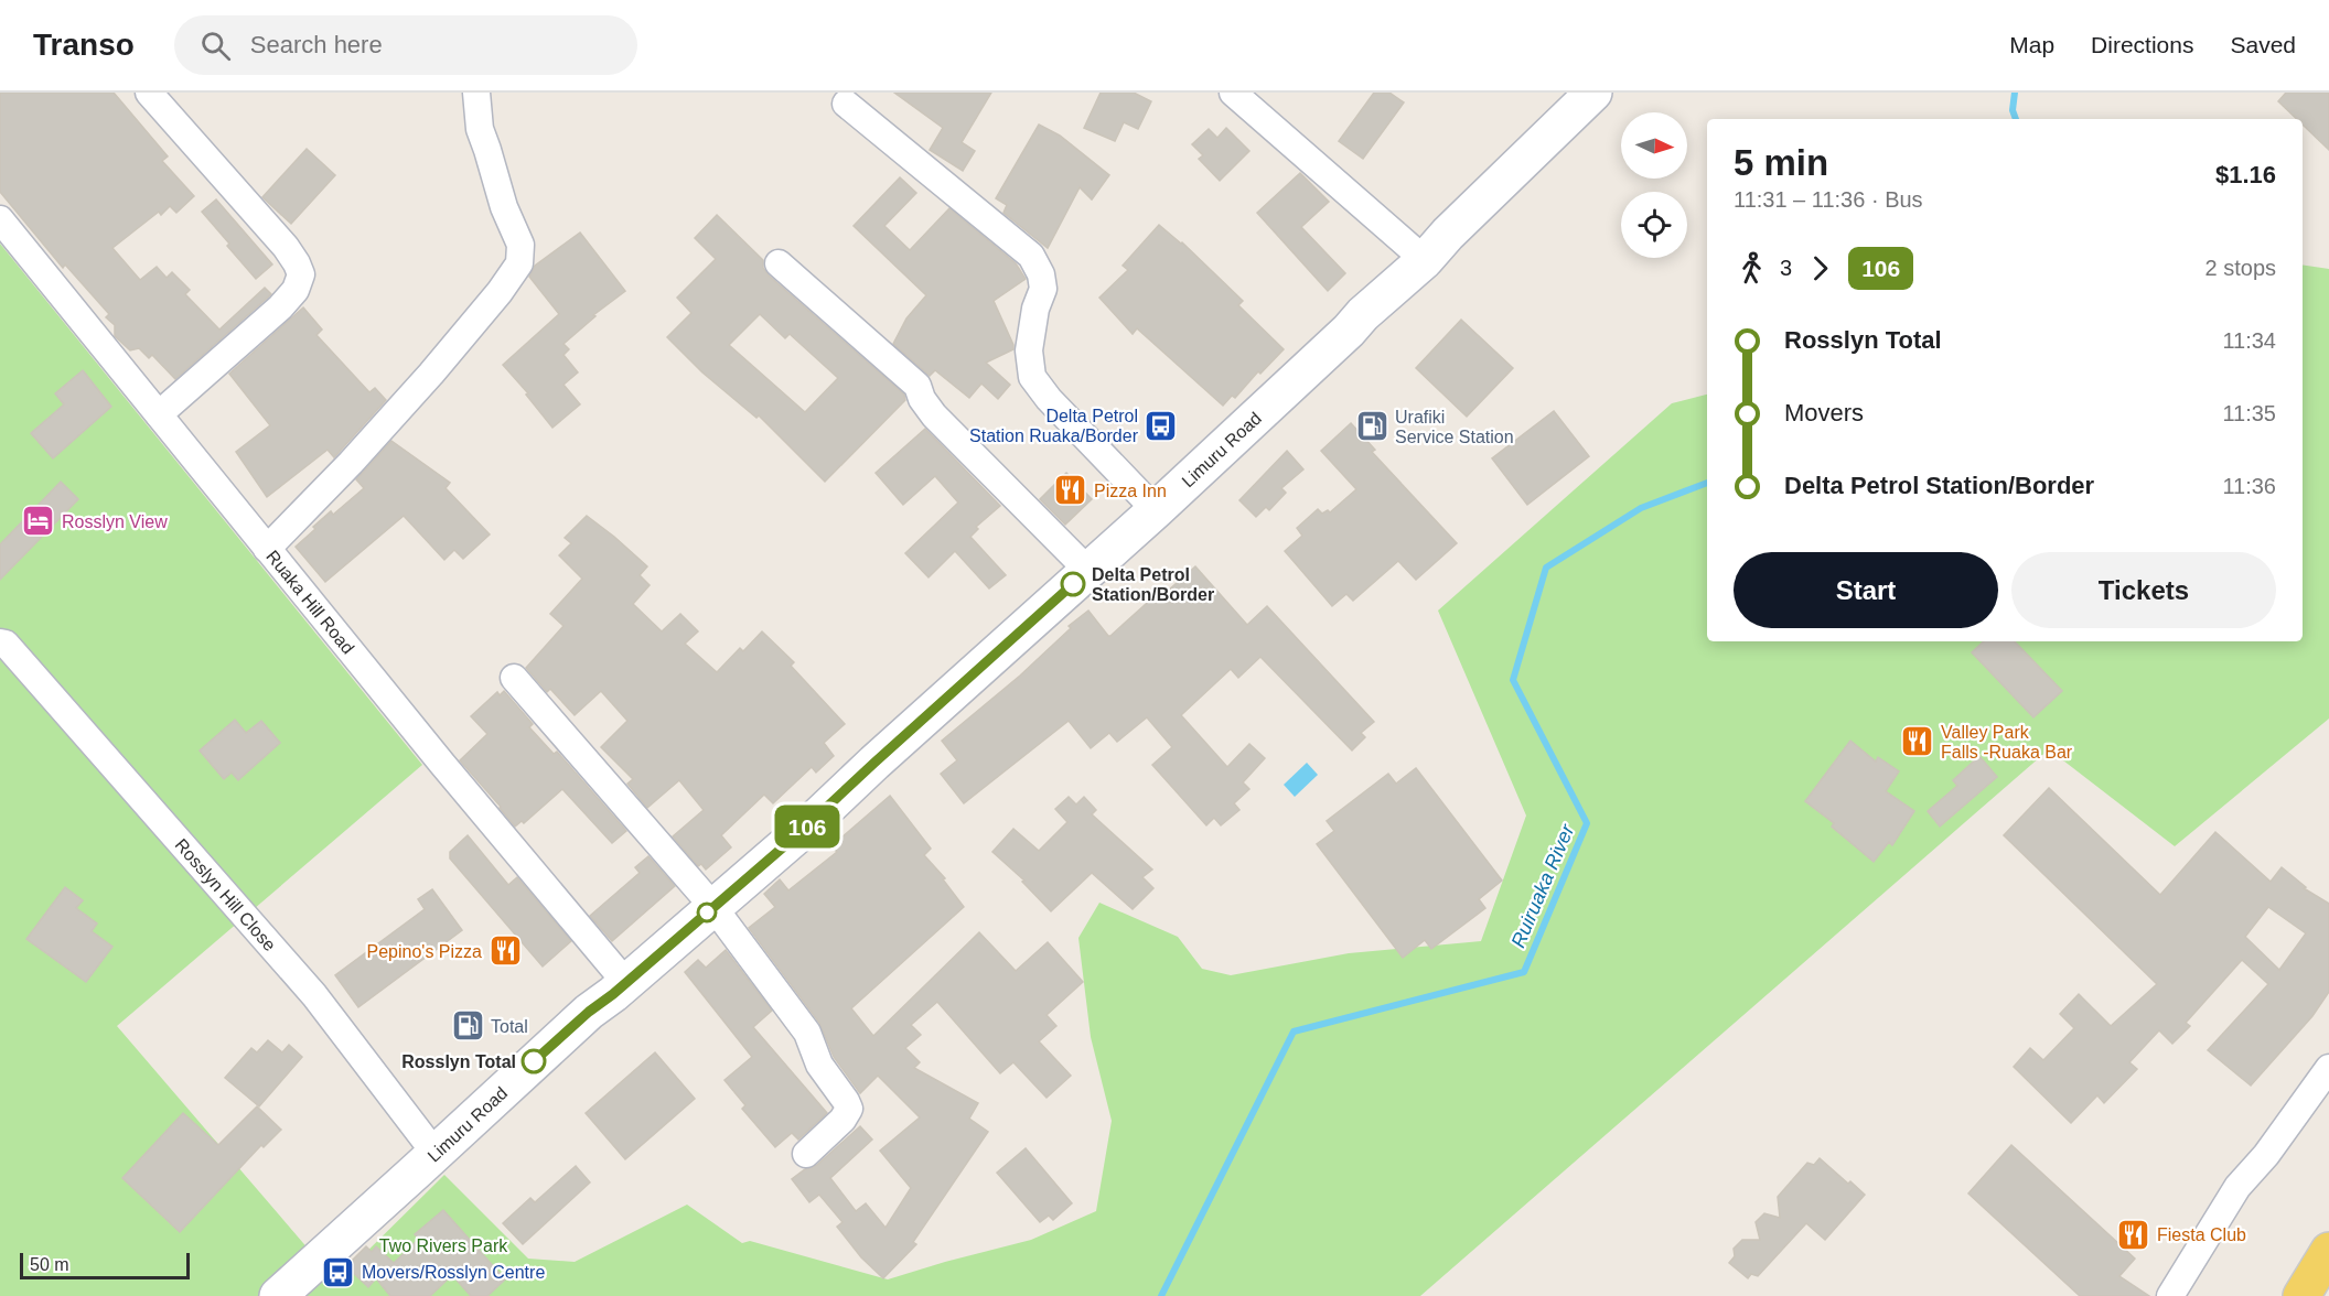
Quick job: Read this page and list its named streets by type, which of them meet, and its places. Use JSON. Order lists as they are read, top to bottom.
{
  "streets": {
    "main road": ["Limuru Road"],
    "street": ["Ruaka Hill Road", "Rosslyn Hill Close"]
  },
  "crossings": [
    ["Limuru Road", "Ruaka Hill Road"],
    ["Limuru Road", "Rosslyn Hill Close"]
  ],
  "water": ["Ruiruaka River"],
  "parks": ["Two Rivers Park"],
  "places": {
    "bus stop": ["Delta Petrol Station Ruaka/Border", "Movers/Rosslyn Centre"],
    "fuel station": ["Urafiki Service Station", "Total"],
    "restaurant": [
      "Pizza Inn",
      "Valley Park Falls -Ruaka Bar",
      "Pepino's Pizza",
      "Fiesta Club"
    ],
    "hotel": ["Rosslyn View"],
    "other": ["Delta Petrol Station/Border", "Rosslyn Total"]
  },
  "lines": ["bus line 106"],
  "scale_bar": "50 m",
  "north": "right",
  "page": {
    "header": "Transo",
    "search": "Search here",
    "nav": ["Map", "Directions", "Saved"],
    "on_map": "106",
    "heading": ["5 min", "11:31 – 11:36 · Bus", "$1.16"],
    "legs": ["3", "106", "2 stops"],
    "list": [
      {
        "name": "Rosslyn Total",
        "value": "11:34"
      },
      {
        "name": "Movers",
        "value": "11:35"
      },
      {
        "name": "Delta Petrol Station/Border",
        "value": "11:36"
      }
    ],
    "buttons": ["Start", "Tickets"],
    "scale": "50 m"
  }
}
